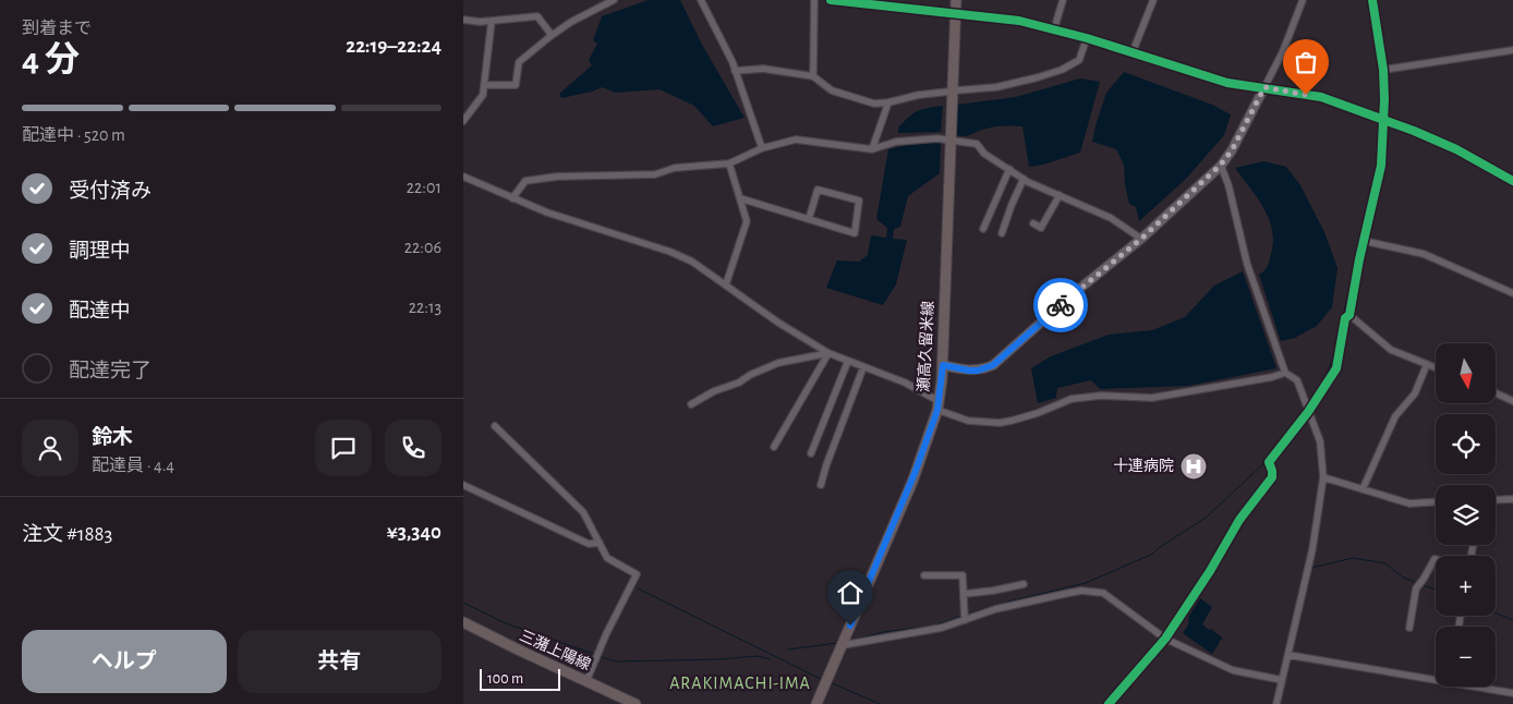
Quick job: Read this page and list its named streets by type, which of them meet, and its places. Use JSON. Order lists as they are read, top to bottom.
{
  "streets": {
    "main road": ["瀬高久留米線", "三潴上陽線"]
  },
  "districts": ["ARAKIMACHI-IMA"],
  "places": {
    "hospital": ["十連病院"]
  },
  "scale_bar": "100 m",
  "north": "bottom",
  "page": {
    "heading": ["4 分", "到着まで", "22:19–22:24"],
    "panel": [
      "鈴木",
      "配達員 · 4.4",
      "注文 #1883",
      "¥3,340"
    ],
    "bar": "配達中 · 520 m",
    "list": [
      ["受付済み", "22:01"],
      ["調理中", "22:06"],
      ["配達中", "22:13"],
      "配達完了"
    ],
    "map_buttons": ["+", "−"],
    "buttons": ["ヘルプ", "共有"],
    "scale": "100 m"
  }
}
